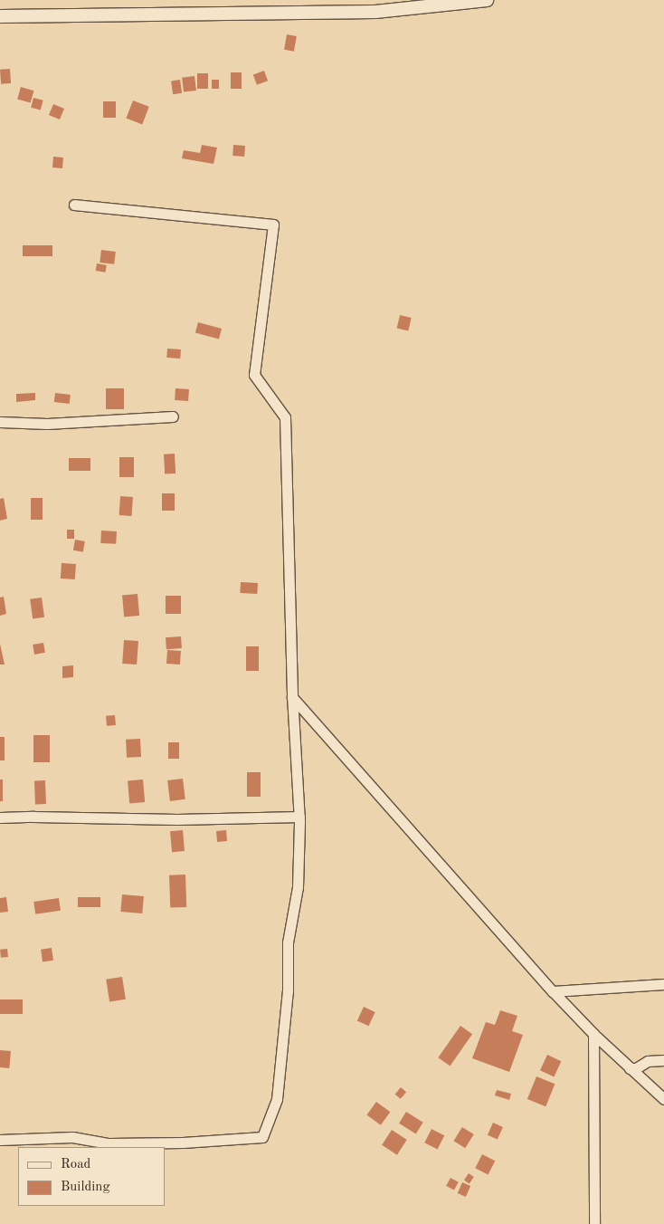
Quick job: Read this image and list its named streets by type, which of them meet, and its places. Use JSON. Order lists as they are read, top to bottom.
{
  "legend": ["Road", "Building"]
}
